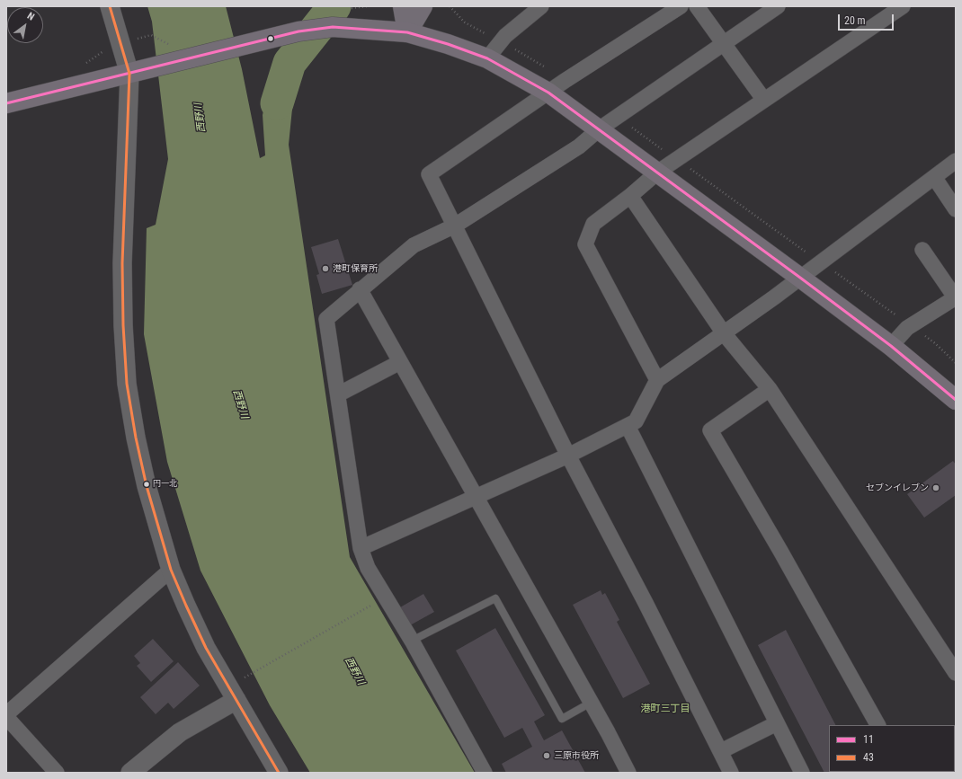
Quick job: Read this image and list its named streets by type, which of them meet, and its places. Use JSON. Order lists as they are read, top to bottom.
{
  "districts": ["港町三丁目"],
  "water": ["西野川"],
  "places": [
    "港町保育所",
    "円一北",
    "セブンイレブン",
    "三原市役所"
  ],
  "lines": ["transit line 43", "transit line 11"],
  "legend": ["11", "43"],
  "scale_bar": "20 m",
  "north": "top right"
}
